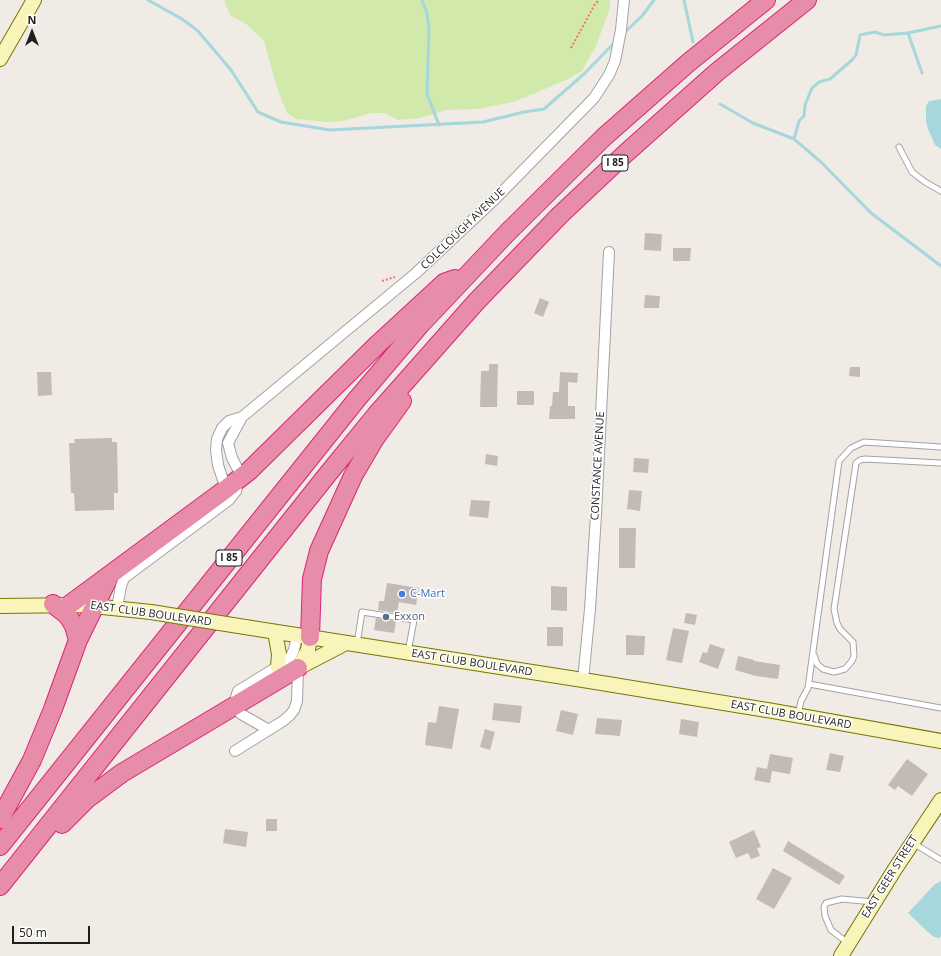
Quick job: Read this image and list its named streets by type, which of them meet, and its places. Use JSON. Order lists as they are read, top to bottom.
{
  "streets": {
    "highway": ["I 85"],
    "street": [
      "COLCLOUGH AVENUE",
      "CONSTANCE AVENUE",
      "EAST CLUB BOULEVARD",
      "EAST GEER STREET"
    ]
  },
  "crossings": [
    ["CONSTANCE AVENUE", "EAST CLUB BOULEVARD"]
  ],
  "places": ["C-Mart", "Exxon"],
  "scale_bar": "50 m",
  "north": "top"
}
